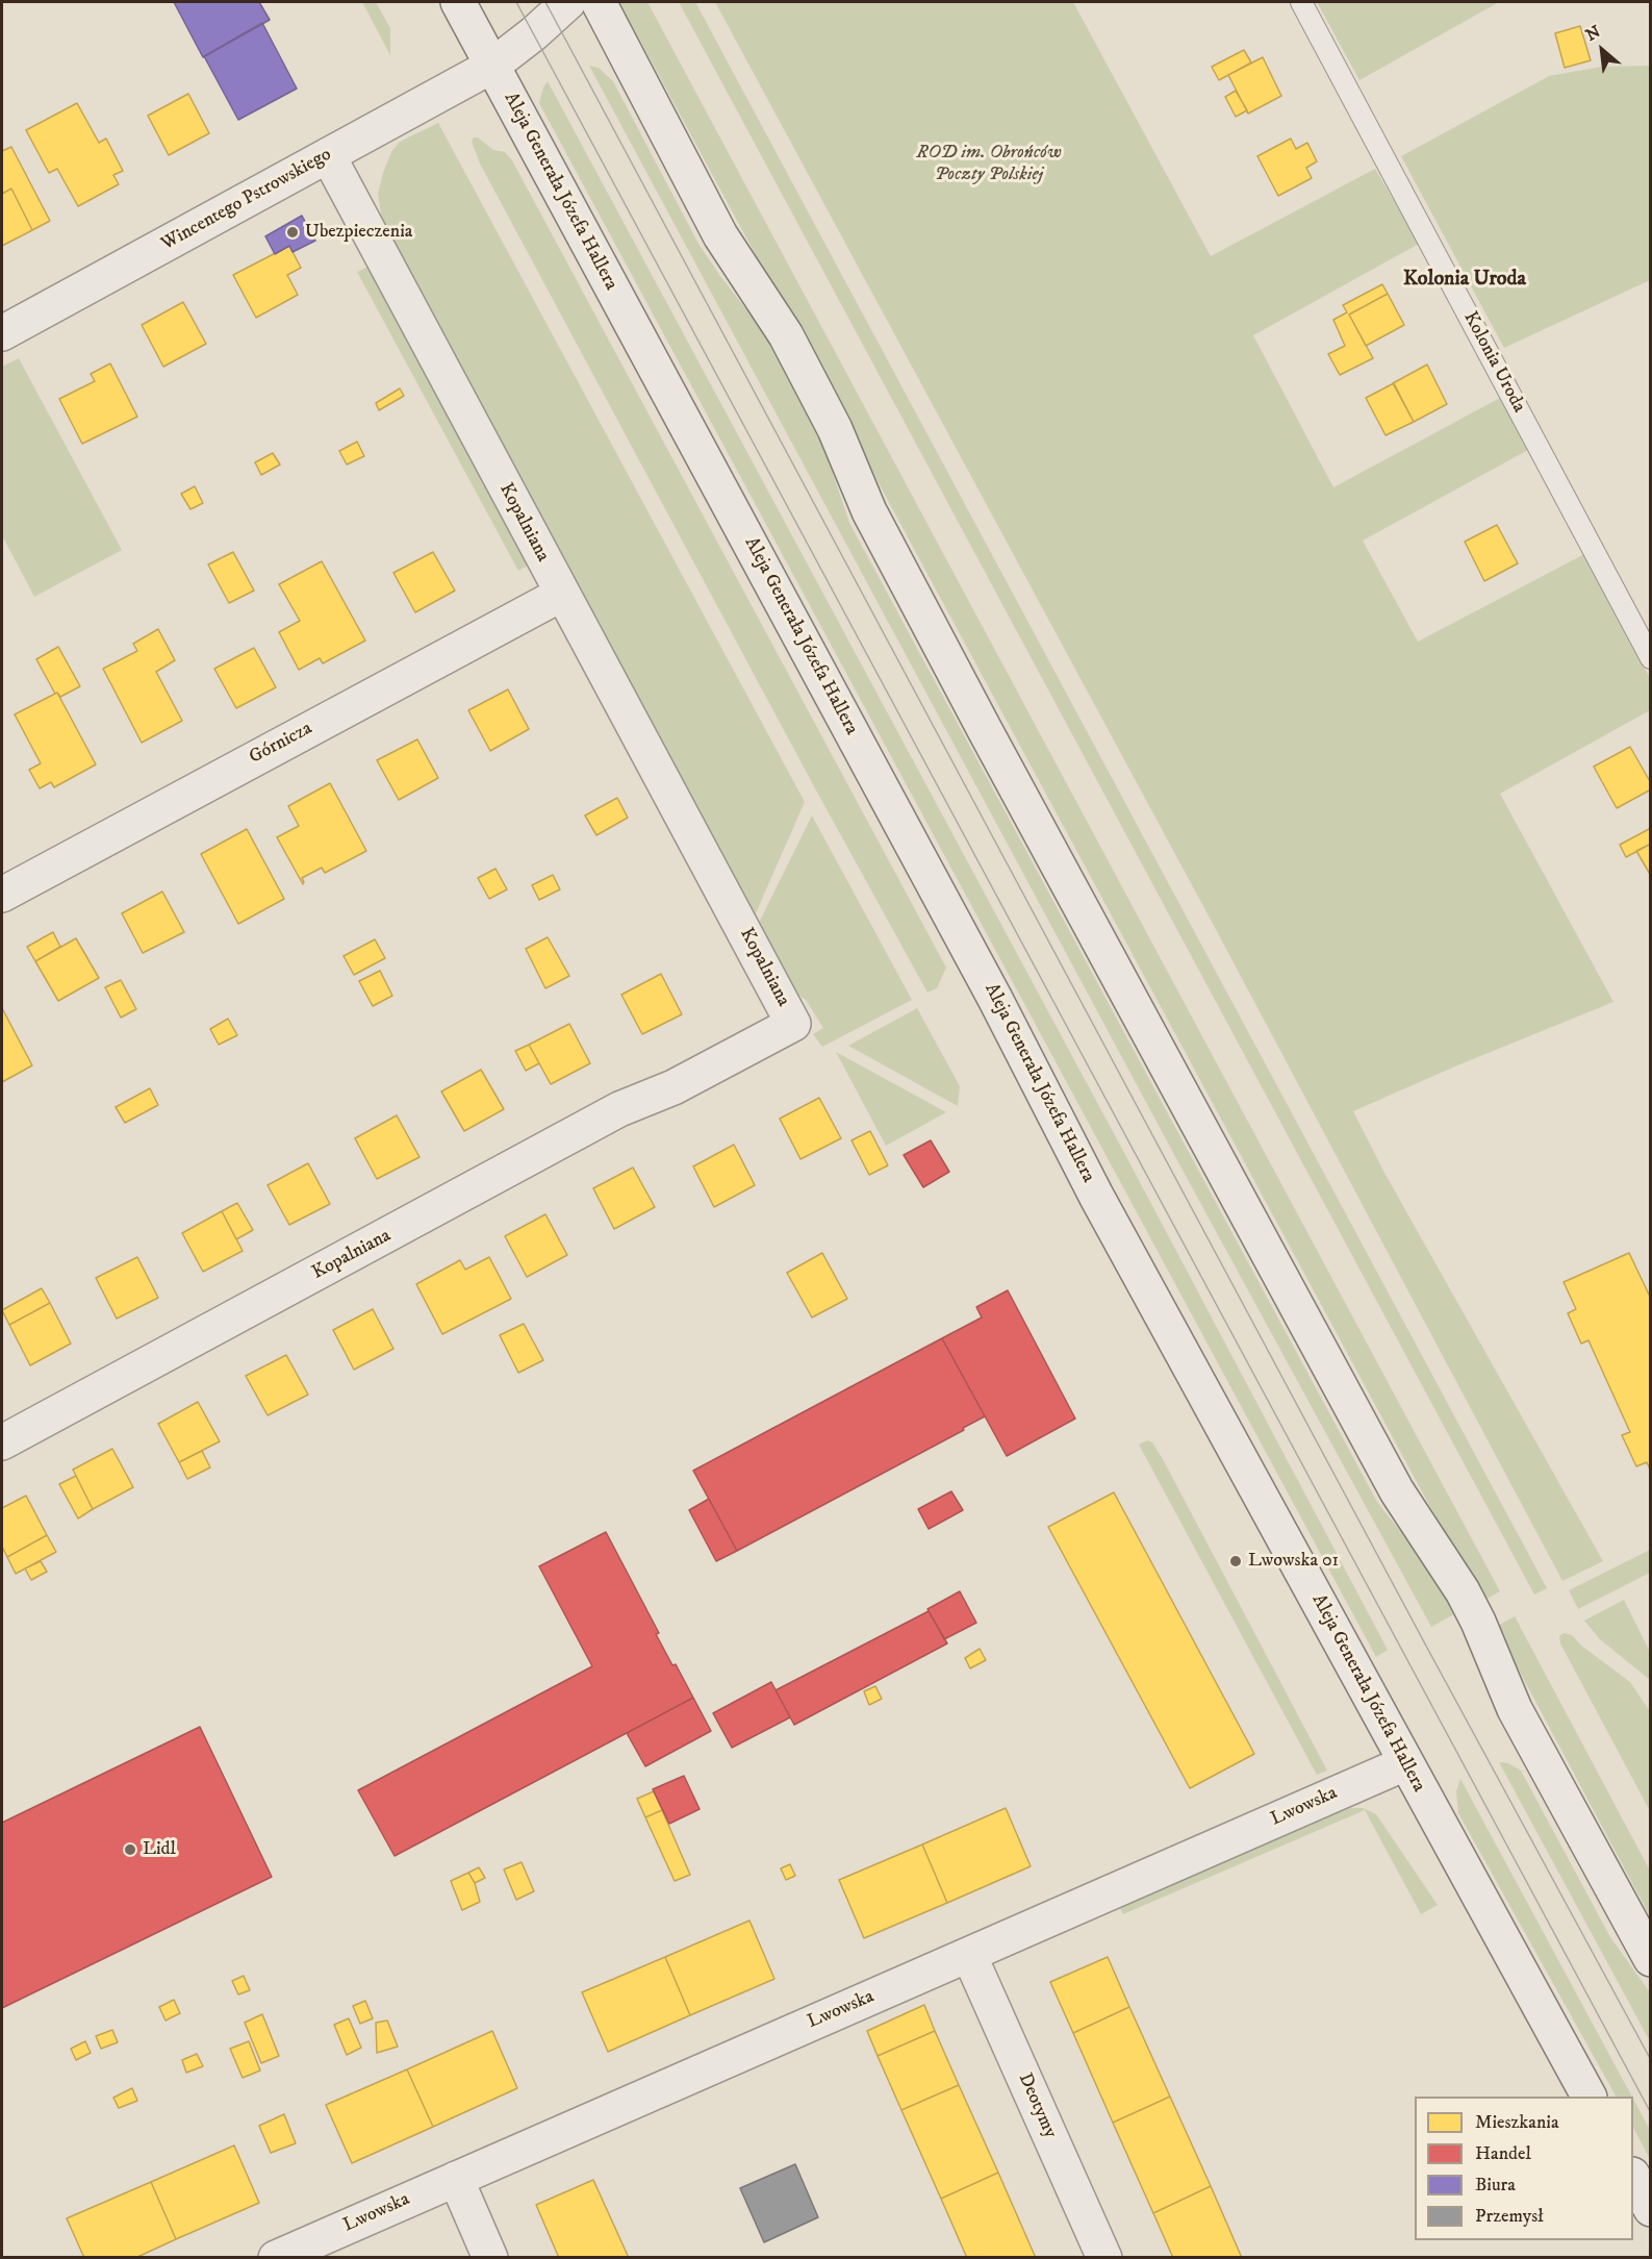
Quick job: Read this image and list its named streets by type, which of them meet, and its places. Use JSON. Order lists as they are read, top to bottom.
{
  "streets": {
    "street": [
      "Aleja Generała Józefa Hallera",
      "Wincentego Pstrowskiego",
      "Kopalniana",
      "Górnicza",
      "Lwowska",
      "Deotymy"
    ],
    "lane": ["Kolonia Uroda"]
  },
  "crossings": [
    ["Aleja Generała Józefa Hallera", "Wincentego Pstrowskiego"],
    ["Aleja Generała Józefa Hallera", "Lwowska"],
    ["Wincentego Pstrowskiego", "Kopalniana"],
    ["Kopalniana", "Górnicza"],
    ["Lwowska", "Deotymy"]
  ],
  "districts": ["Kolonia Uroda"],
  "parks": ["ROD im. Obrońców Poczty Polskiej"],
  "places": ["Ubezpieczenia", "Lwowska 01", "Lidl"],
  "legend": [
    "Mieszkania",
    "Handel",
    "Biura",
    "Przemysł"
  ],
  "north": "top left"
}
